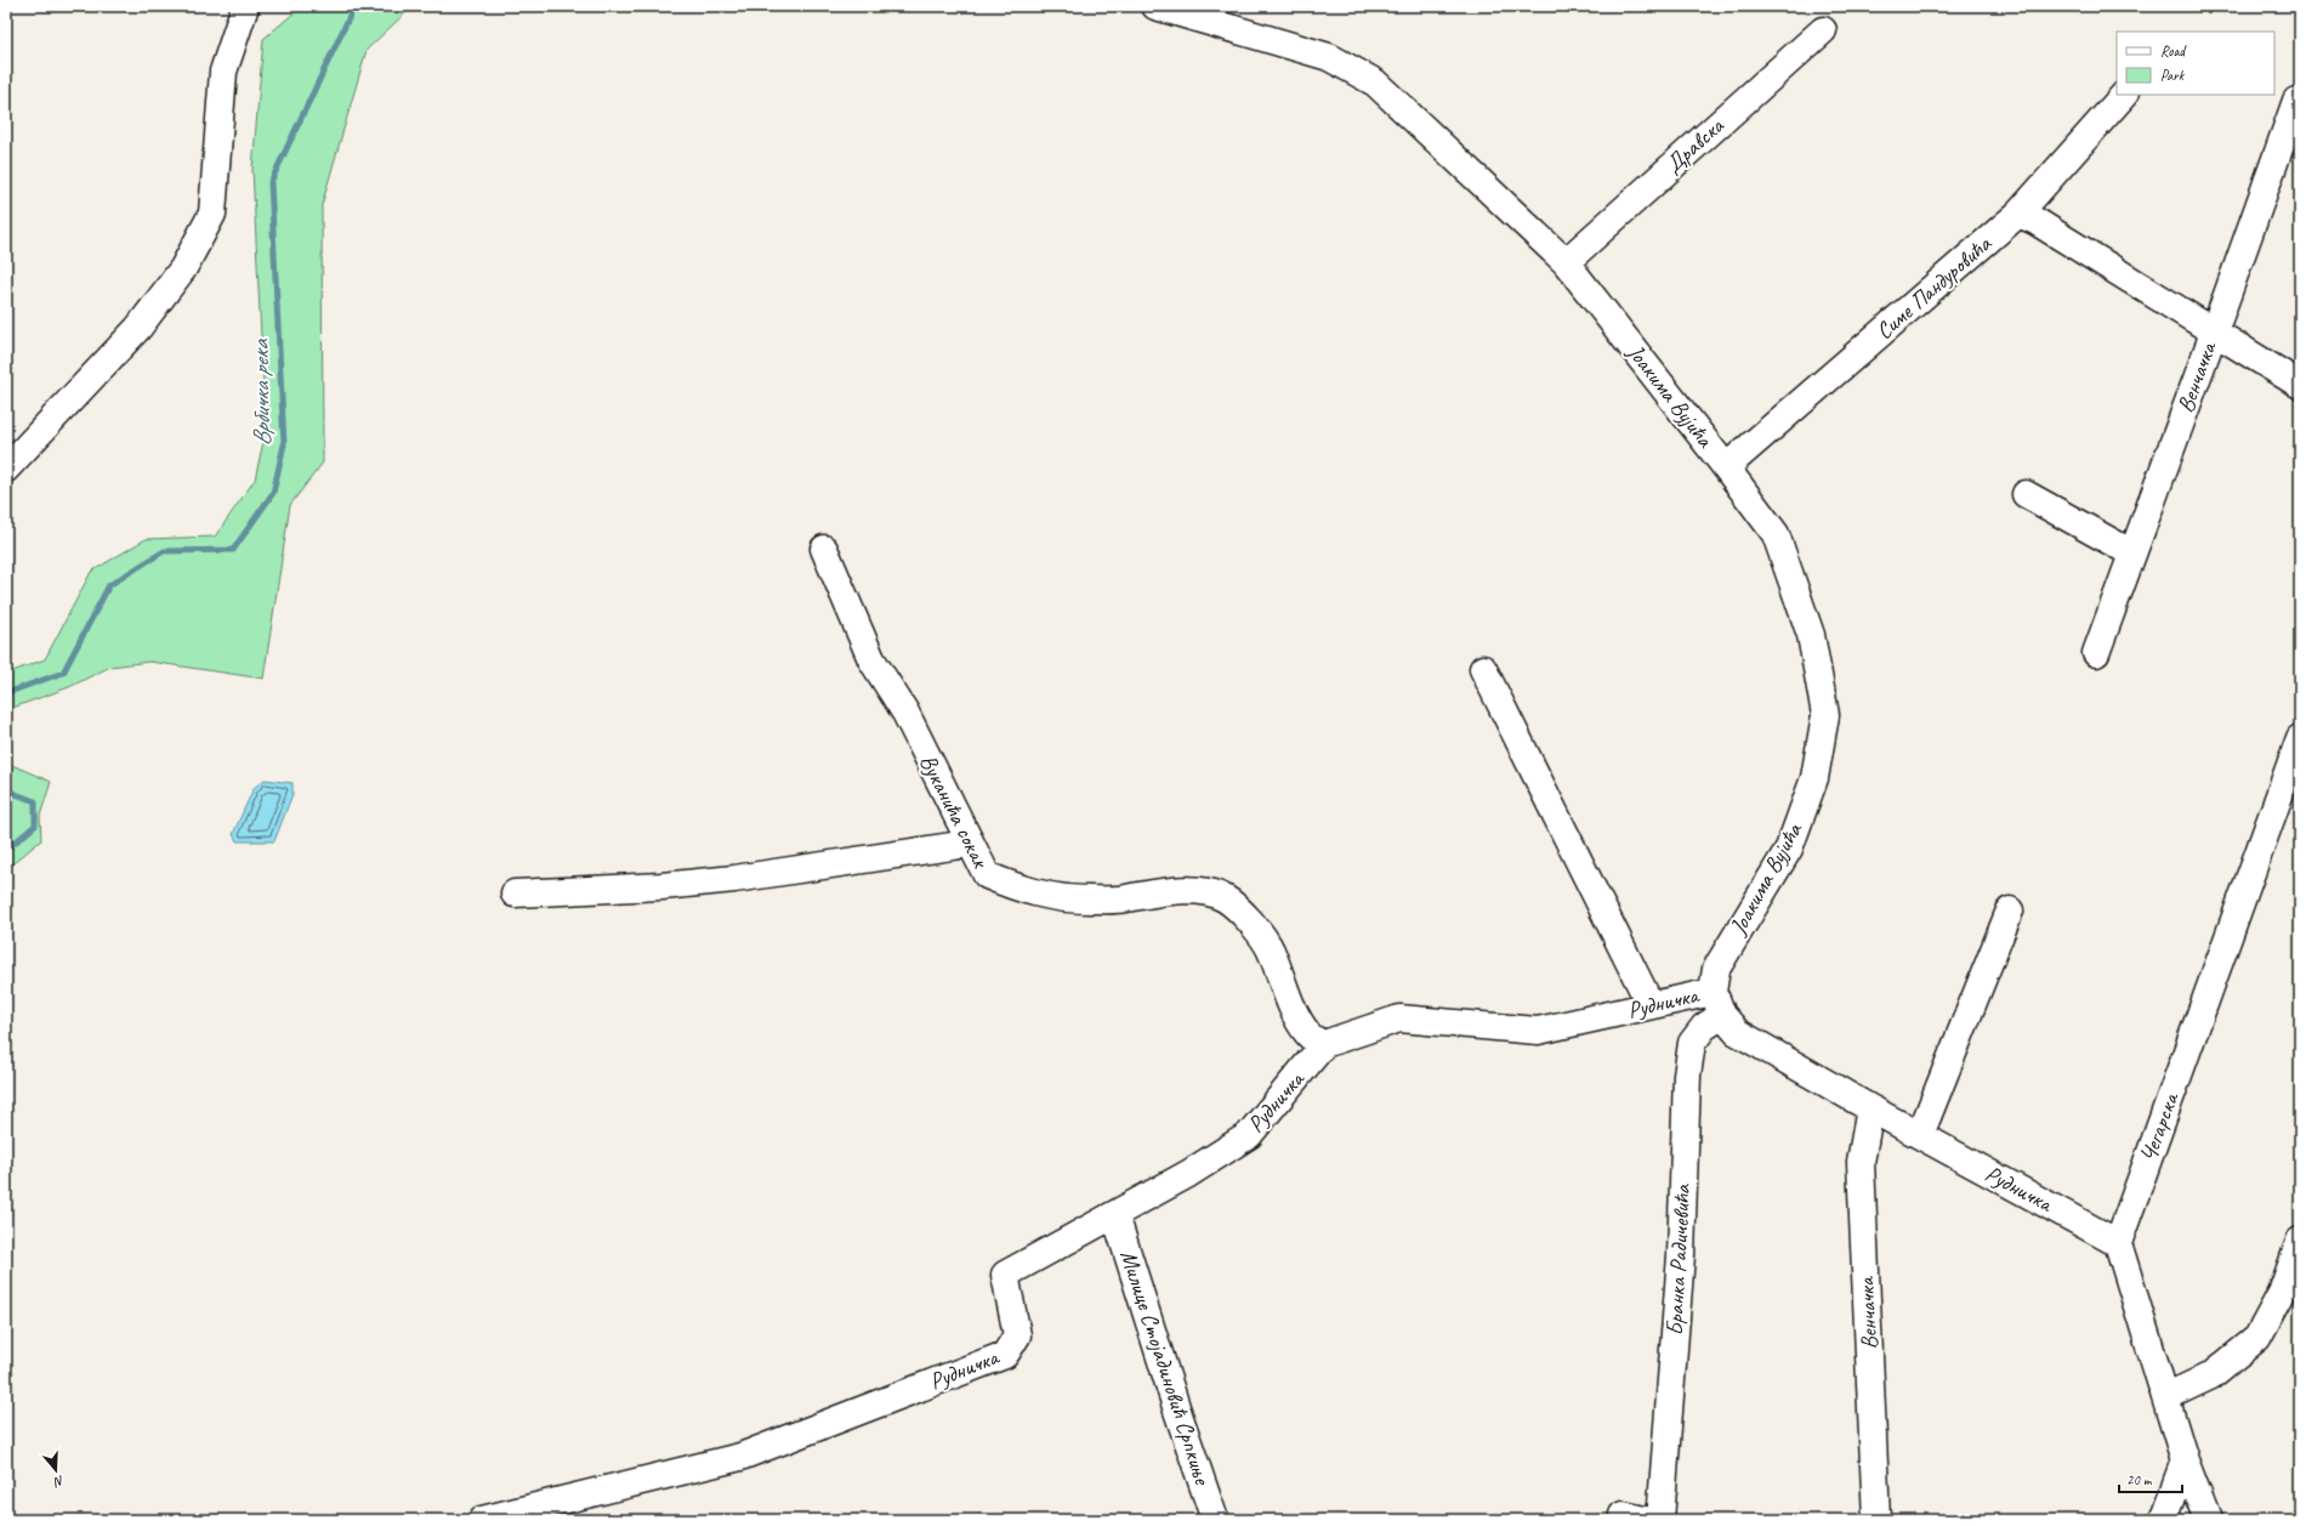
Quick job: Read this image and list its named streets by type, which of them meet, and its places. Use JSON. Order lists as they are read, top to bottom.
{
  "streets": {
    "street": [
      "Дравска",
      "Симе Пандуровића",
      "Венчачка",
      "Јоакима Вујића",
      "Вуканића сокак",
      "Рудничка",
      "Чегарска",
      "Бранка Радичевића",
      "Милице Стојадиновић Српкиње"
    ]
  },
  "crossings": [
    ["Дравска", "Јоакима Вујића"],
    ["Симе Пандуровића", "Јоакима Вујића"],
    ["Венчачка", "Рудничка"],
    ["Јоакима Вујића", "Рудничка"],
    ["Јоакима Вујића", "Бранка Радичевића"],
    ["Вуканића сокак", "Рудничка"],
    ["Рудничка", "Чегарска"],
    ["Рудничка", "Бранка Радичевића"],
    ["Рудничка", "Милице Стојадиновић Српкиње"]
  ],
  "water": ["Врбичка река"],
  "legend": ["Road", "Park"],
  "scale_bar": "20 m",
  "north": "bottom"
}
